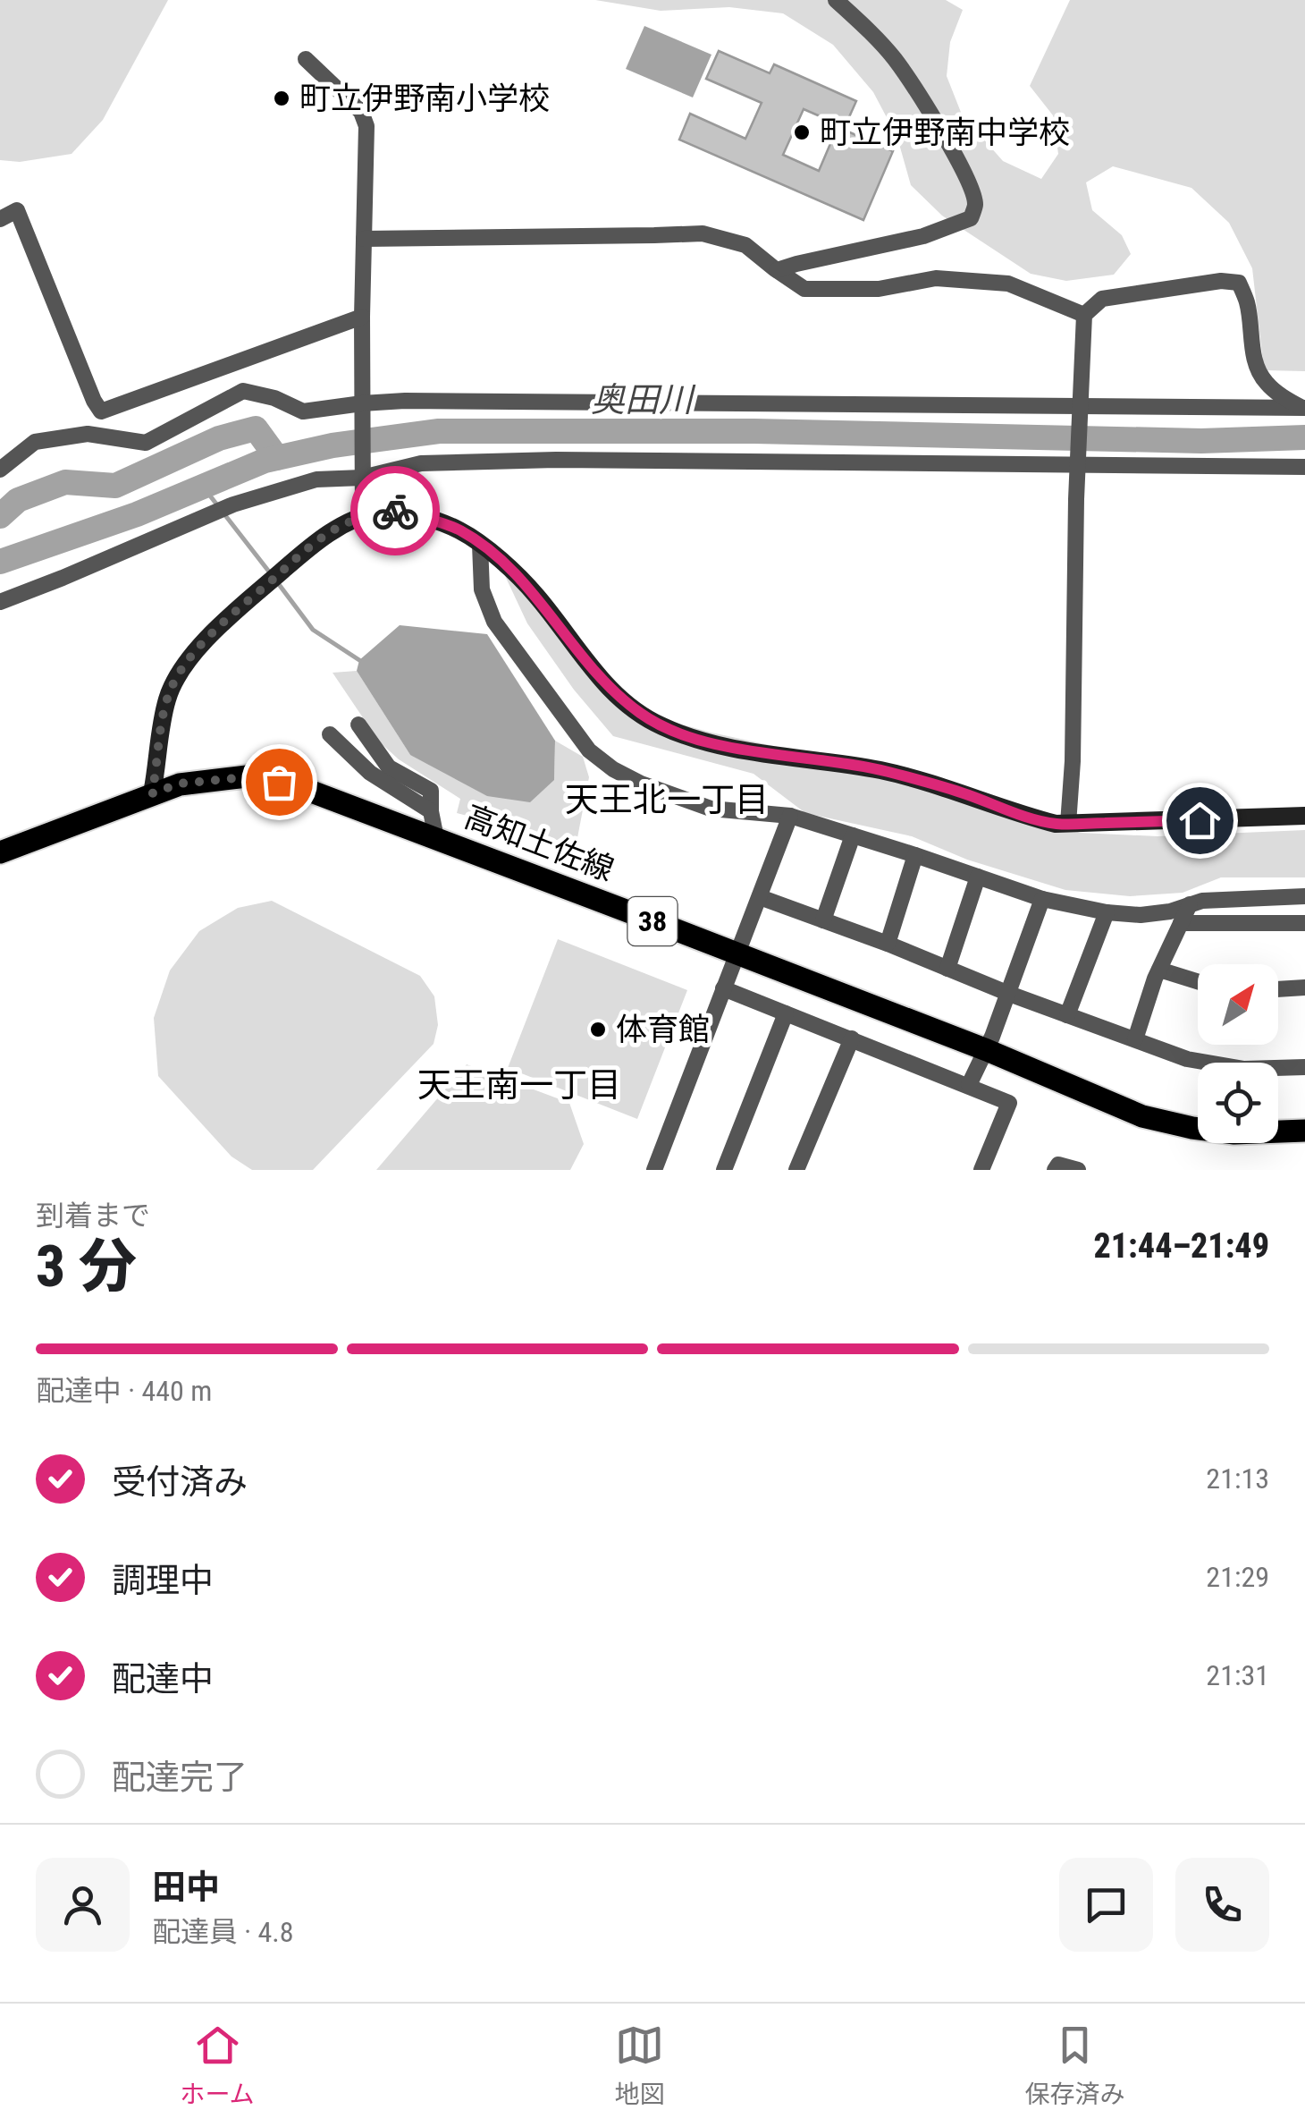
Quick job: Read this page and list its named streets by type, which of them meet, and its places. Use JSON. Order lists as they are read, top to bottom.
{
  "streets": {
    "main road": ["高知土佐線", "38"]
  },
  "districts": ["天王北一丁目", "天王南一丁目"],
  "water": ["奥田川"],
  "places": ["町立伊野南小学校", "町立伊野南中学校", "体育館"],
  "north": "top right",
  "page": {
    "heading": ["3 分", "到着まで", "21:44–21:49"],
    "panel": ["田中", "配達員 · 4.8"],
    "bar": "配達中 · 440 m",
    "list": [
      ["受付済み", "21:13"],
      ["調理中", "21:29"],
      ["配達中", "21:31"],
      "配達完了"
    ],
    "tabs": ["ホーム", "地図", "保存済み"]
  }
}
